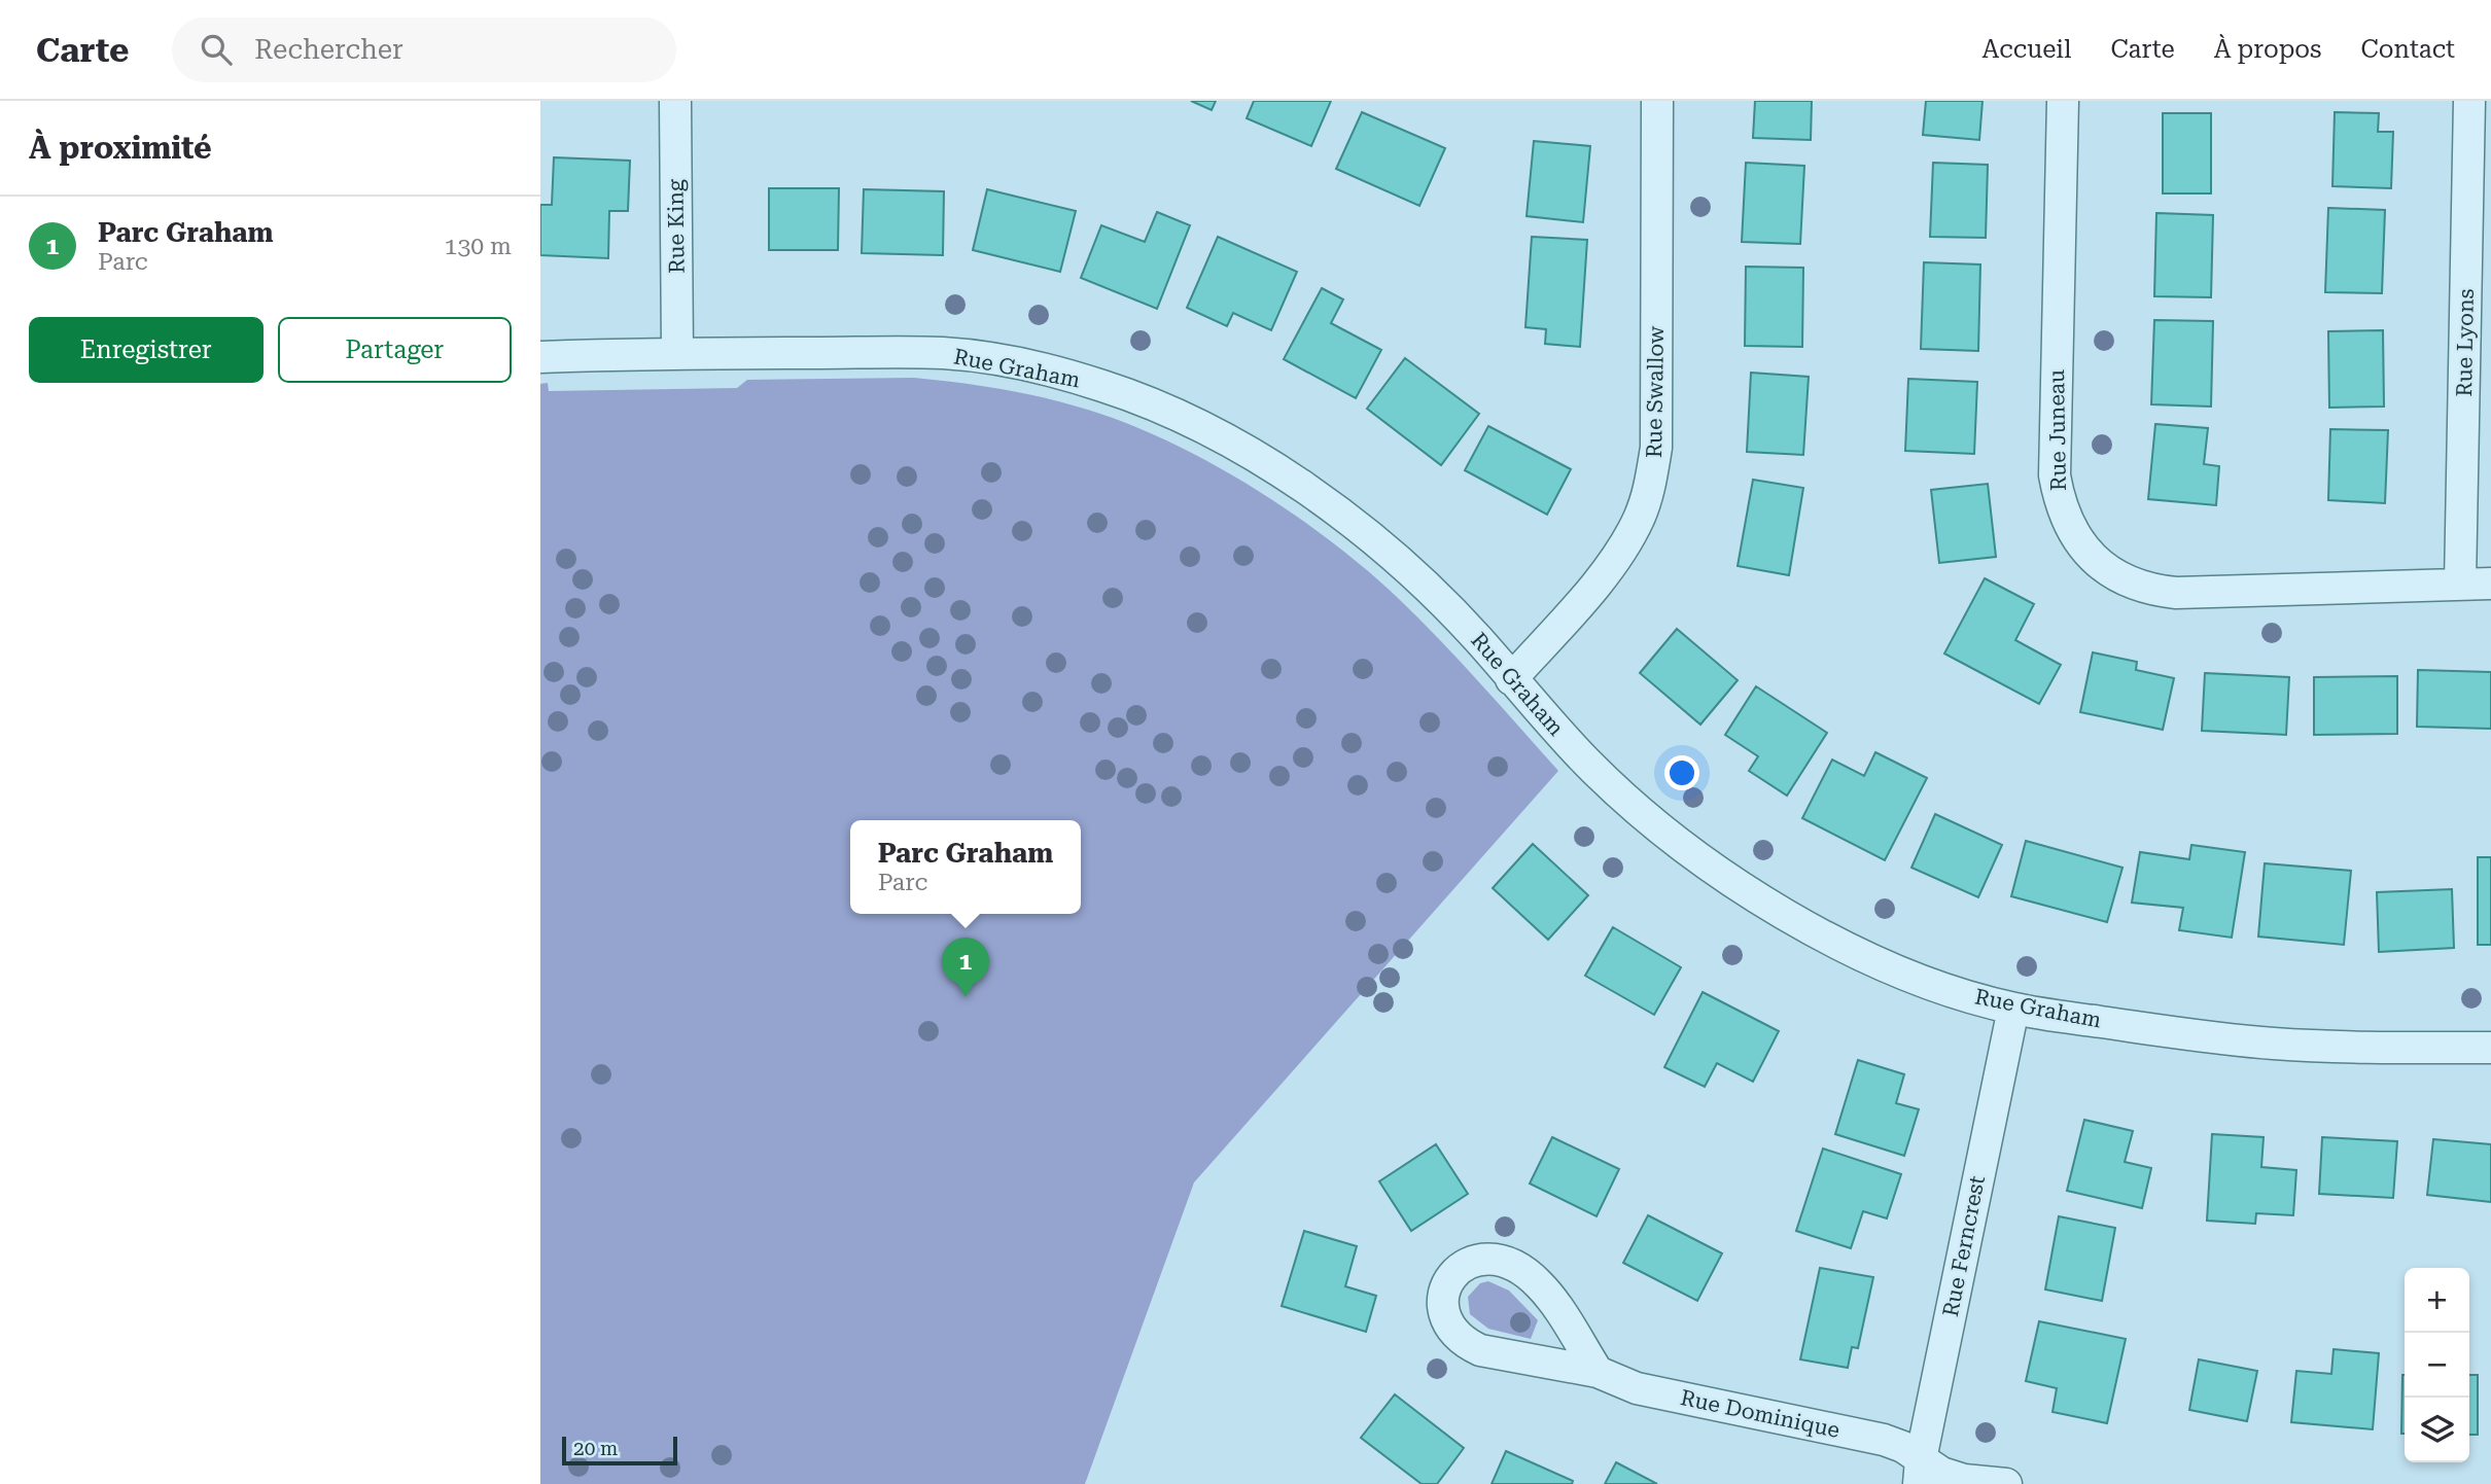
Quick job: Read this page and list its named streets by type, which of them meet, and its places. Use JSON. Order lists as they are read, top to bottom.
{
  "streets": {
    "street": [
      "Rue King",
      "Rue Lyons",
      "Rue Graham",
      "Rue Swallow",
      "Rue Juneau",
      "Rue Ferncrest",
      "Rue Dominique"
    ]
  },
  "crossings": [
    ["Rue King", "Rue Graham"],
    ["Rue Lyons", "Rue Juneau"],
    ["Rue Graham", "Rue Swallow"],
    ["Rue Graham", "Rue Ferncrest"],
    ["Rue Ferncrest", "Rue Dominique"]
  ],
  "scale_bar": "20 m",
  "page": {
    "header": "Carte",
    "search": "Rechercher",
    "nav": [
      "Accueil",
      "Carte",
      "À propos",
      "Contact"
    ],
    "heading": "À proximité",
    "list": [
      {
        "mark": "1",
        "name": "Parc Graham",
        "note": "Parc",
        "value": "130 m"
      }
    ],
    "buttons": ["Enregistrer", "Partager"],
    "popup": ["Parc Graham", "Parc"],
    "pins": "1",
    "map_buttons": ["+", "−"],
    "scale": "20 m"
  }
}
